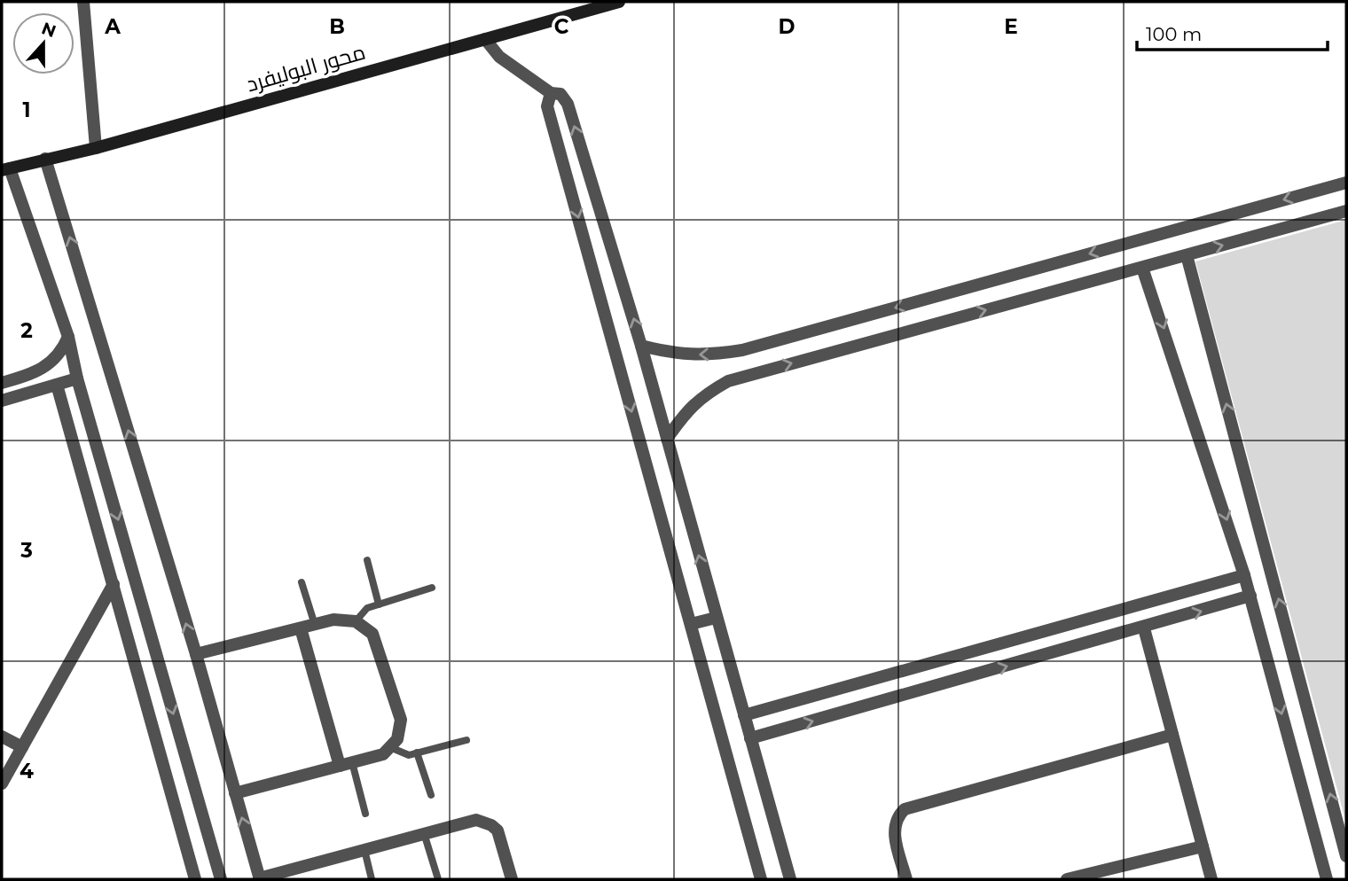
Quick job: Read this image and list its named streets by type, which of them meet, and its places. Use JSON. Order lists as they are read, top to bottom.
{
  "streets": {
    "street": ["محور البوليفرد"]
  },
  "scale_bar": "100 m",
  "north": "top",
  "grid": {
    "columns": [
      "A",
      "B",
      "C",
      "D",
      "E"
    ],
    "rows": [
      "1",
      "2",
      "3",
      "4"
    ]
  }
}
